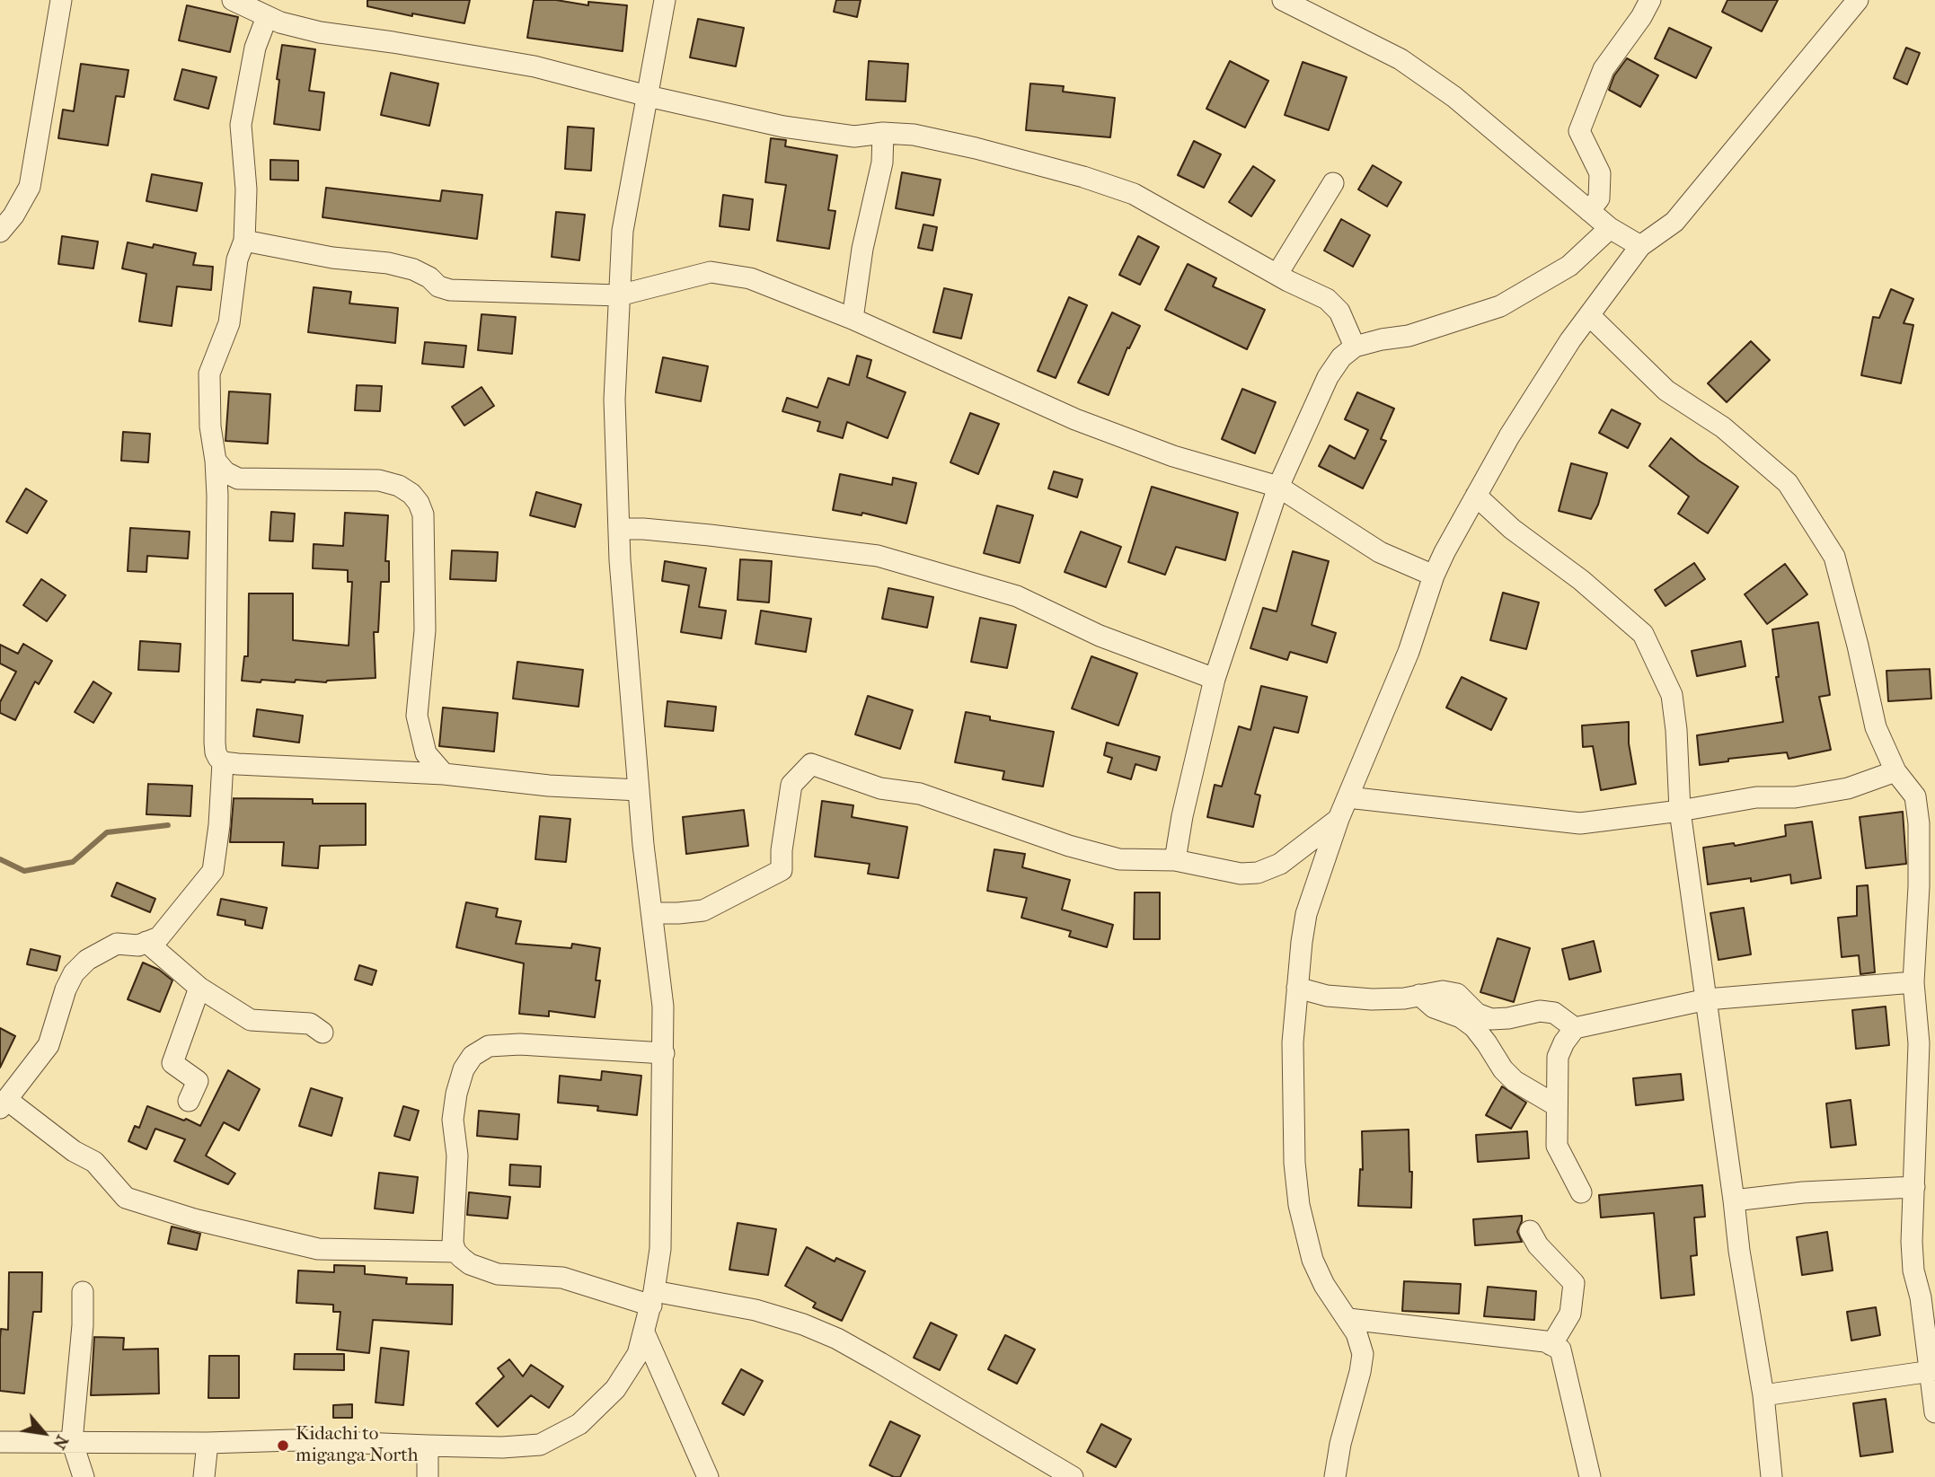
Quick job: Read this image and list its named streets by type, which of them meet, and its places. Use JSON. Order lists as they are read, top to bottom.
{
  "places": ["Kidachi to miganga North"],
  "north": "bottom right"
}
